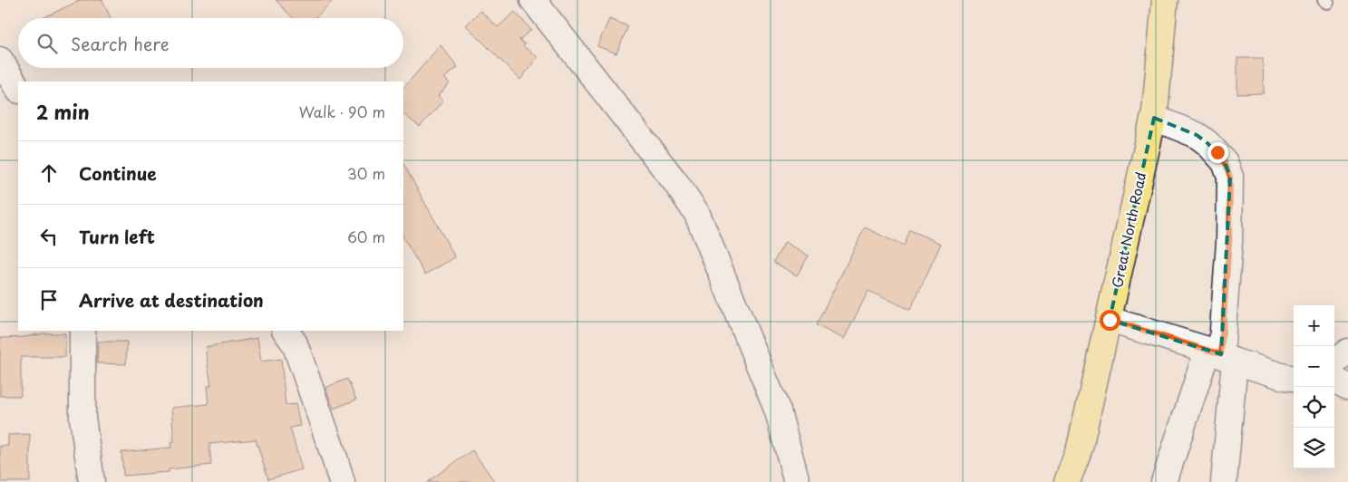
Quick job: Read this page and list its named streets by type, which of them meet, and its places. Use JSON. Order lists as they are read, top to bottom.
{
  "streets": {
    "highway": ["Great North Road"]
  },
  "page": {
    "search": "Search here",
    "heading": ["2 min", "Walk · 90 m"],
    "list": [
      ["Continue", "30 m"],
      ["Turn left", "60 m"],
      "Arrive at destination"
    ],
    "map_buttons": ["+", "−"]
  }
}
